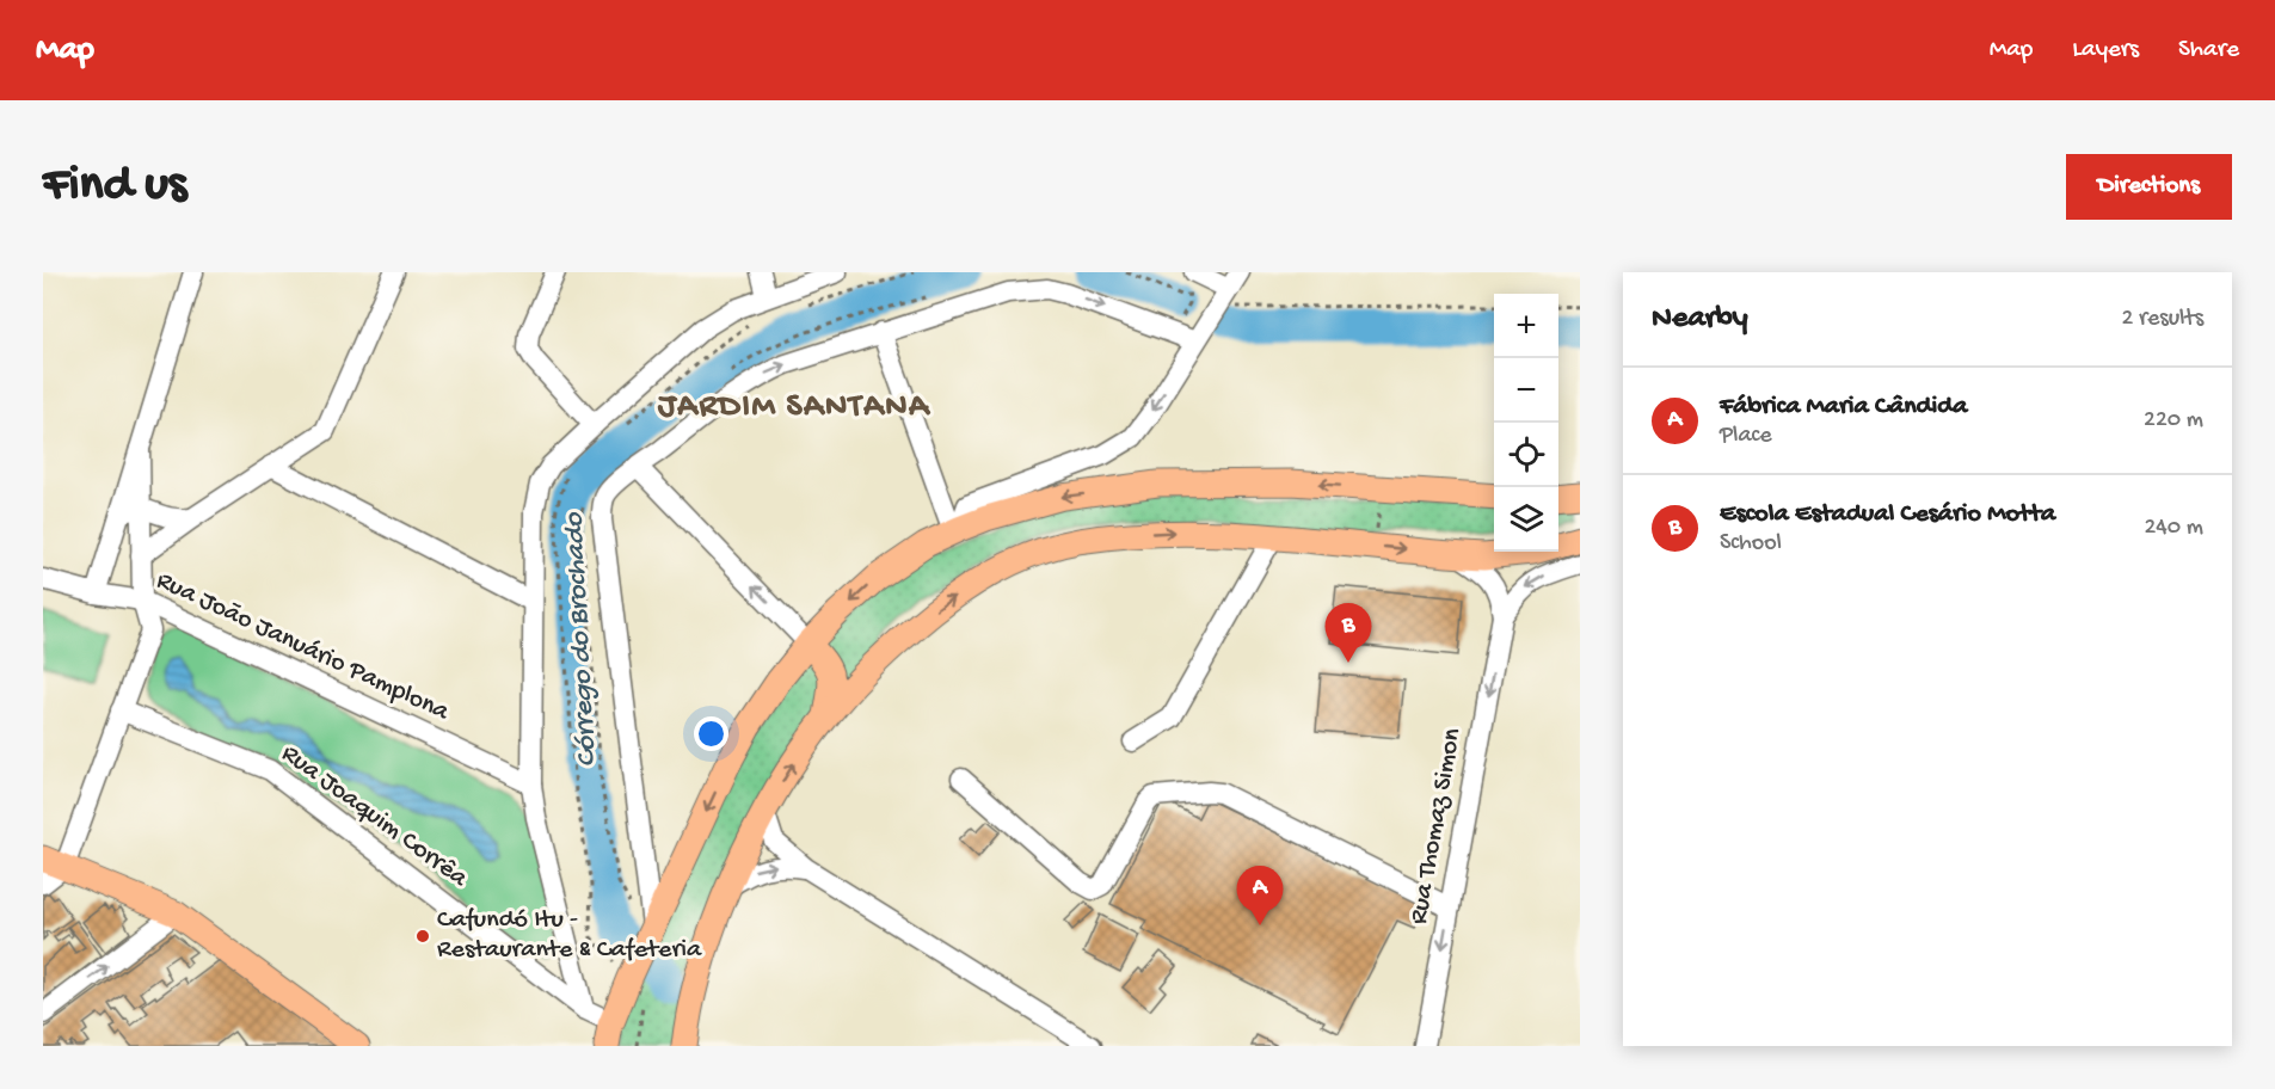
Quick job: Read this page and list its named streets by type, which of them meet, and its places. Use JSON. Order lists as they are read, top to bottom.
{
  "streets": {
    "street": ["Rua João Januário Pamplona", "Rua Joaquim Corrêa", "Rua Thomaz Simon"]
  },
  "one_way": ["Rua Thomaz Simon"],
  "districts": ["JARDIM SANTANA"],
  "water": ["Córrego do Brochado"],
  "places": ["Cafundó Itu - Restaurante & Cafeteria"],
  "page": {
    "header": "Map",
    "nav": ["Map", "Layers", "Share"],
    "buttons": "Directions",
    "title": "Find us",
    "heading": ["Nearby", "2 results"],
    "map_buttons": ["+", "−"],
    "list": [
      {
        "mark": "A",
        "name": "Fábrica Maria Cândida",
        "note": "Place",
        "value": "220 m"
      },
      {
        "mark": "B",
        "name": "Escola Estadual Cesário Motta",
        "note": "School",
        "value": "240 m"
      }
    ],
    "pins": ["B", "A"]
  }
}
